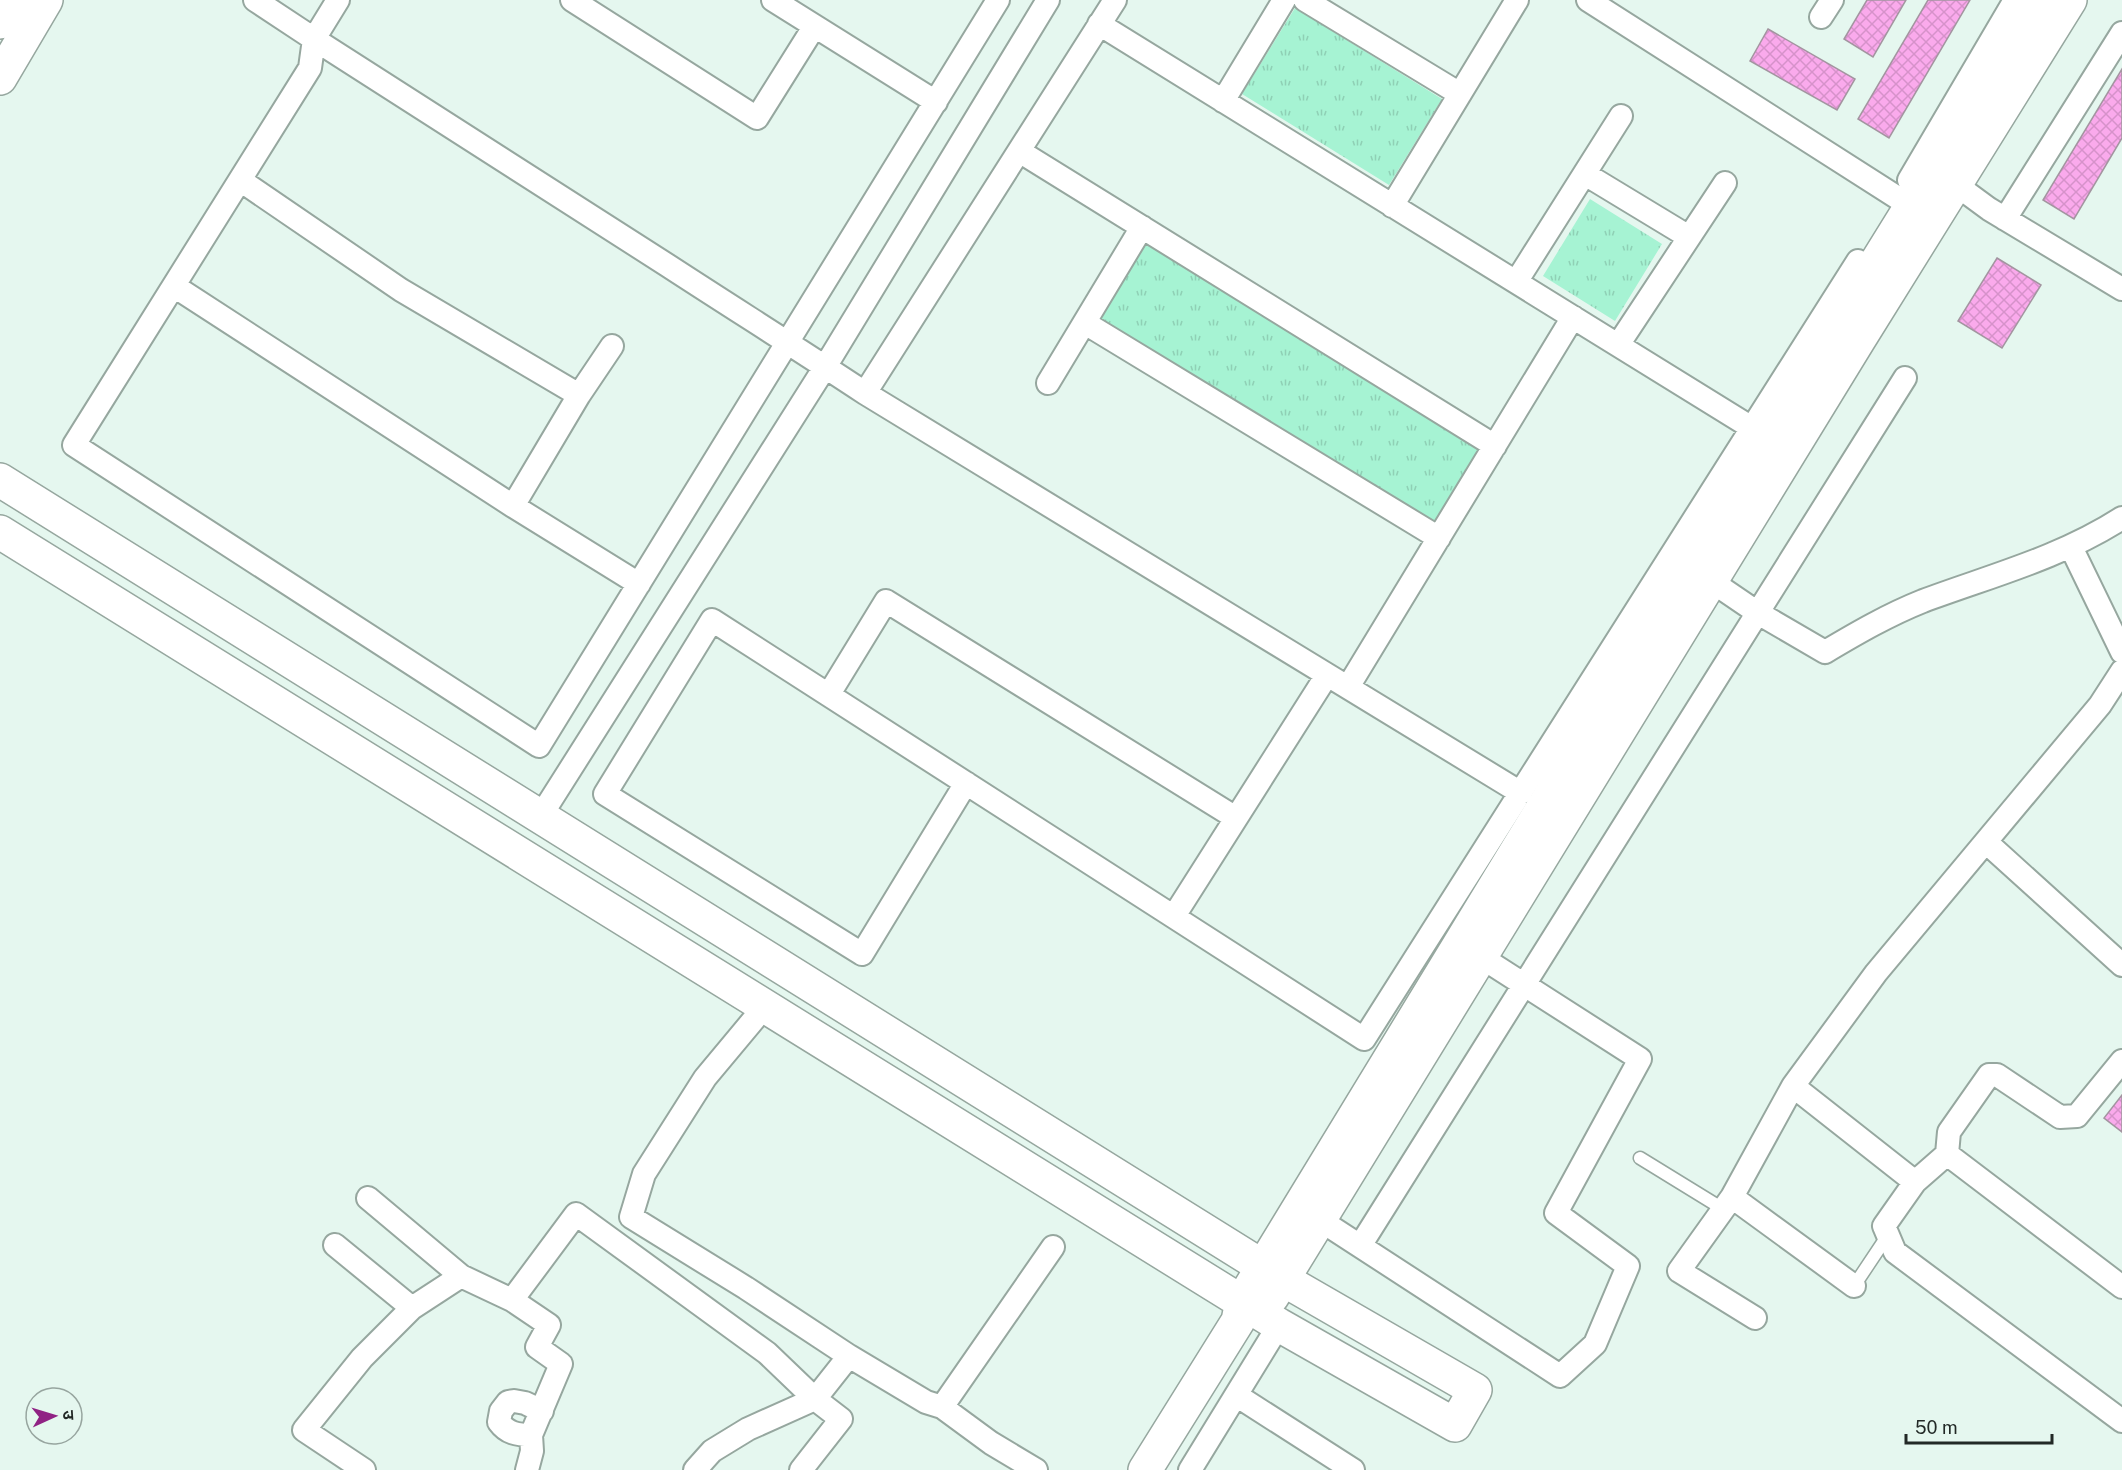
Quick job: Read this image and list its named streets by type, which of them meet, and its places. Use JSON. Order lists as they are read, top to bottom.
{
  "scale_bar": "50 m",
  "north": "right"
}
